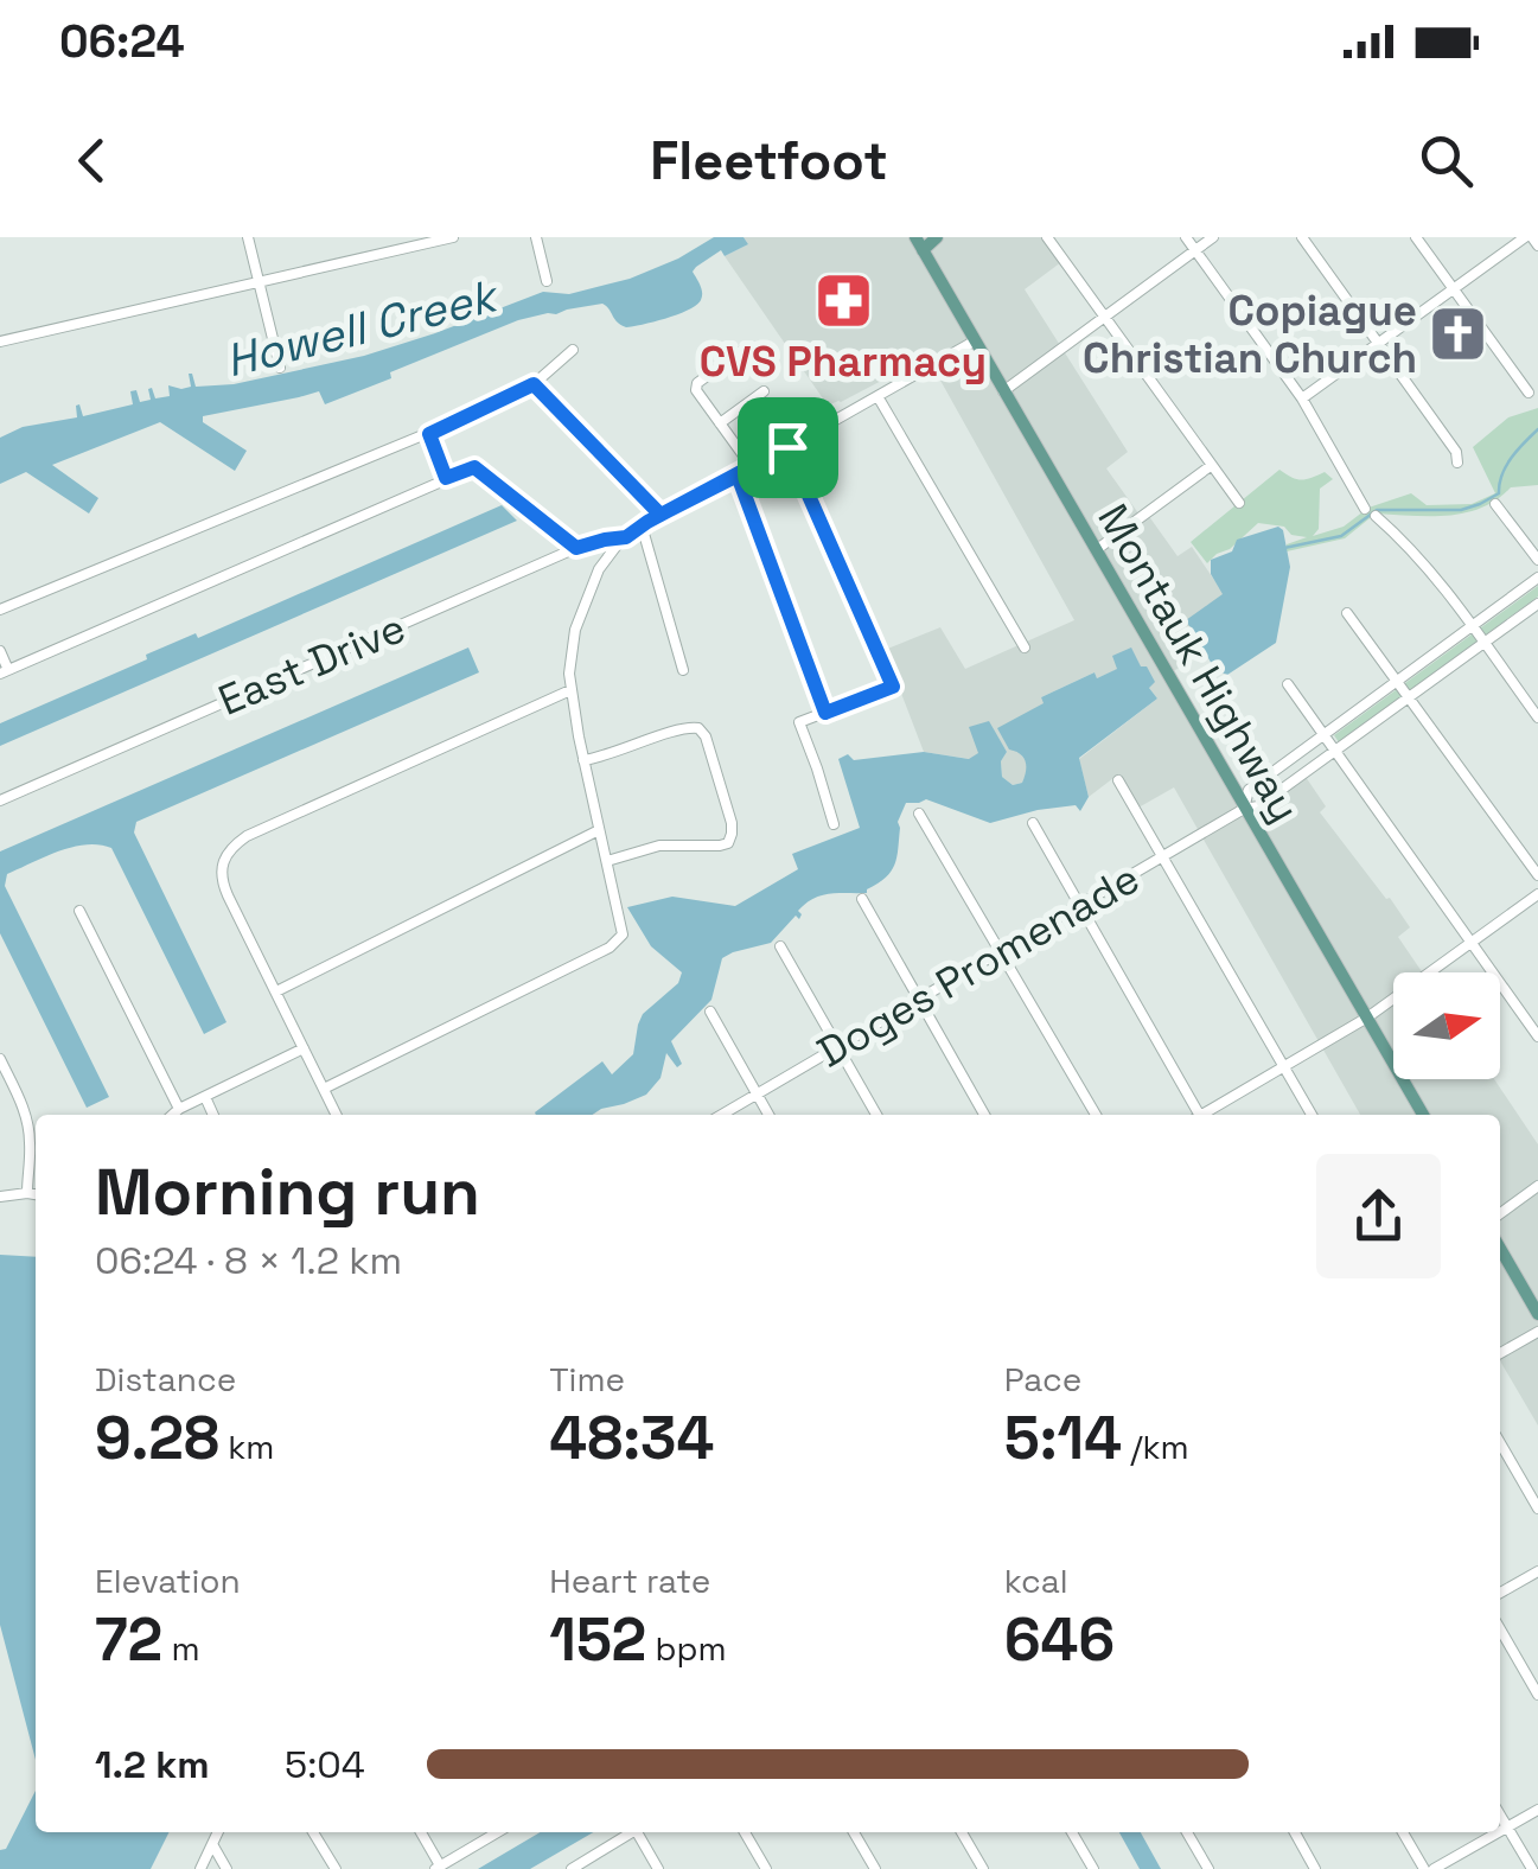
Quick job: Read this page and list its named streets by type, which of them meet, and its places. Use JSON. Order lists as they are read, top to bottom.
{
  "streets": {
    "main road": ["Montauk Highway"],
    "street": ["East Drive", "Doges Promenade"]
  },
  "crossings": [
    ["Montauk Highway", "Doges Promenade"]
  ],
  "water": ["Howell Creek"],
  "places": {
    "pharmacy": ["CVS Pharmacy"],
    "church": ["Copiague Christian Church"]
  },
  "north": "right",
  "page": {
    "status": "06:24",
    "header": "Fleetfoot",
    "heading": ["Morning run", "06:24 · 8 × 1.2 km"],
    "stats": [
      ["Distance", "9.28 km"],
      ["Time", "48:34"],
      ["Pace", "5:14 /km"],
      ["Elevation", "72 m"],
      ["Heart rate", "152 bpm"],
      ["kcal", "646"]
    ],
    "list": [
      {
        "name": "1.2 km",
        "note": "5:04"
      }
    ]
  }
}
